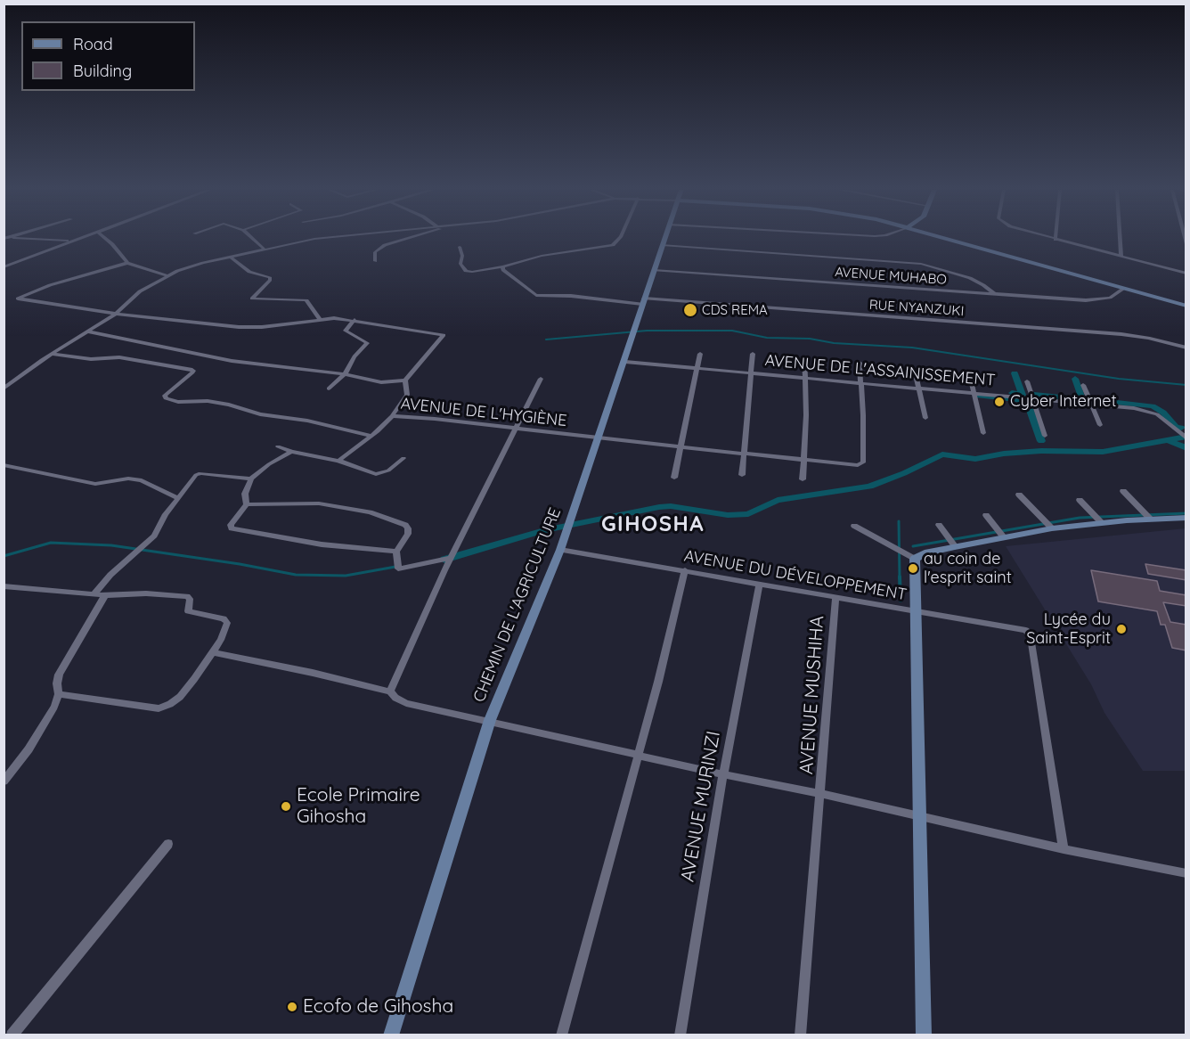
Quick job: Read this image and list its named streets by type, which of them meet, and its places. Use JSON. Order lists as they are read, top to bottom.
{
  "streets": {
    "street": [
      "AVENUE MUHABO",
      "RUE NYANZUKI",
      "AVENUE DE L'ASSAINISSEMENT",
      "AVENUE DE L'HYGIÈNE",
      "AVENUE DU DÉVELOPPEMENT",
      "CHEMIN DE L'AGRICULTURE",
      "AVENUE MUSHIHA",
      "AVENUE MURINZI"
    ]
  },
  "crossings": [
    ["AVENUE MUHABO", "CHEMIN DE L'AGRICULTURE"],
    ["RUE NYANZUKI", "CHEMIN DE L'AGRICULTURE"],
    ["AVENUE DE L'ASSAINISSEMENT", "AVENUE DE L'HYGIÈNE"],
    ["AVENUE DE L'ASSAINISSEMENT", "CHEMIN DE L'AGRICULTURE"],
    ["AVENUE DE L'HYGIÈNE", "CHEMIN DE L'AGRICULTURE"],
    ["AVENUE DU DÉVELOPPEMENT", "CHEMIN DE L'AGRICULTURE"],
    ["AVENUE DU DÉVELOPPEMENT", "AVENUE MUSHIHA"],
    ["AVENUE DU DÉVELOPPEMENT", "AVENUE MURINZI"]
  ],
  "districts": ["GIHOSHA"],
  "places": [
    "CDS REMA",
    "Cyber Internet",
    "au coin de l'esprit saint",
    "Lycée du Saint-Esprit",
    "Ecole Primaire Gihosha",
    "Ecofo de Gihosha"
  ],
  "legend": ["Road", "Building"]
}
